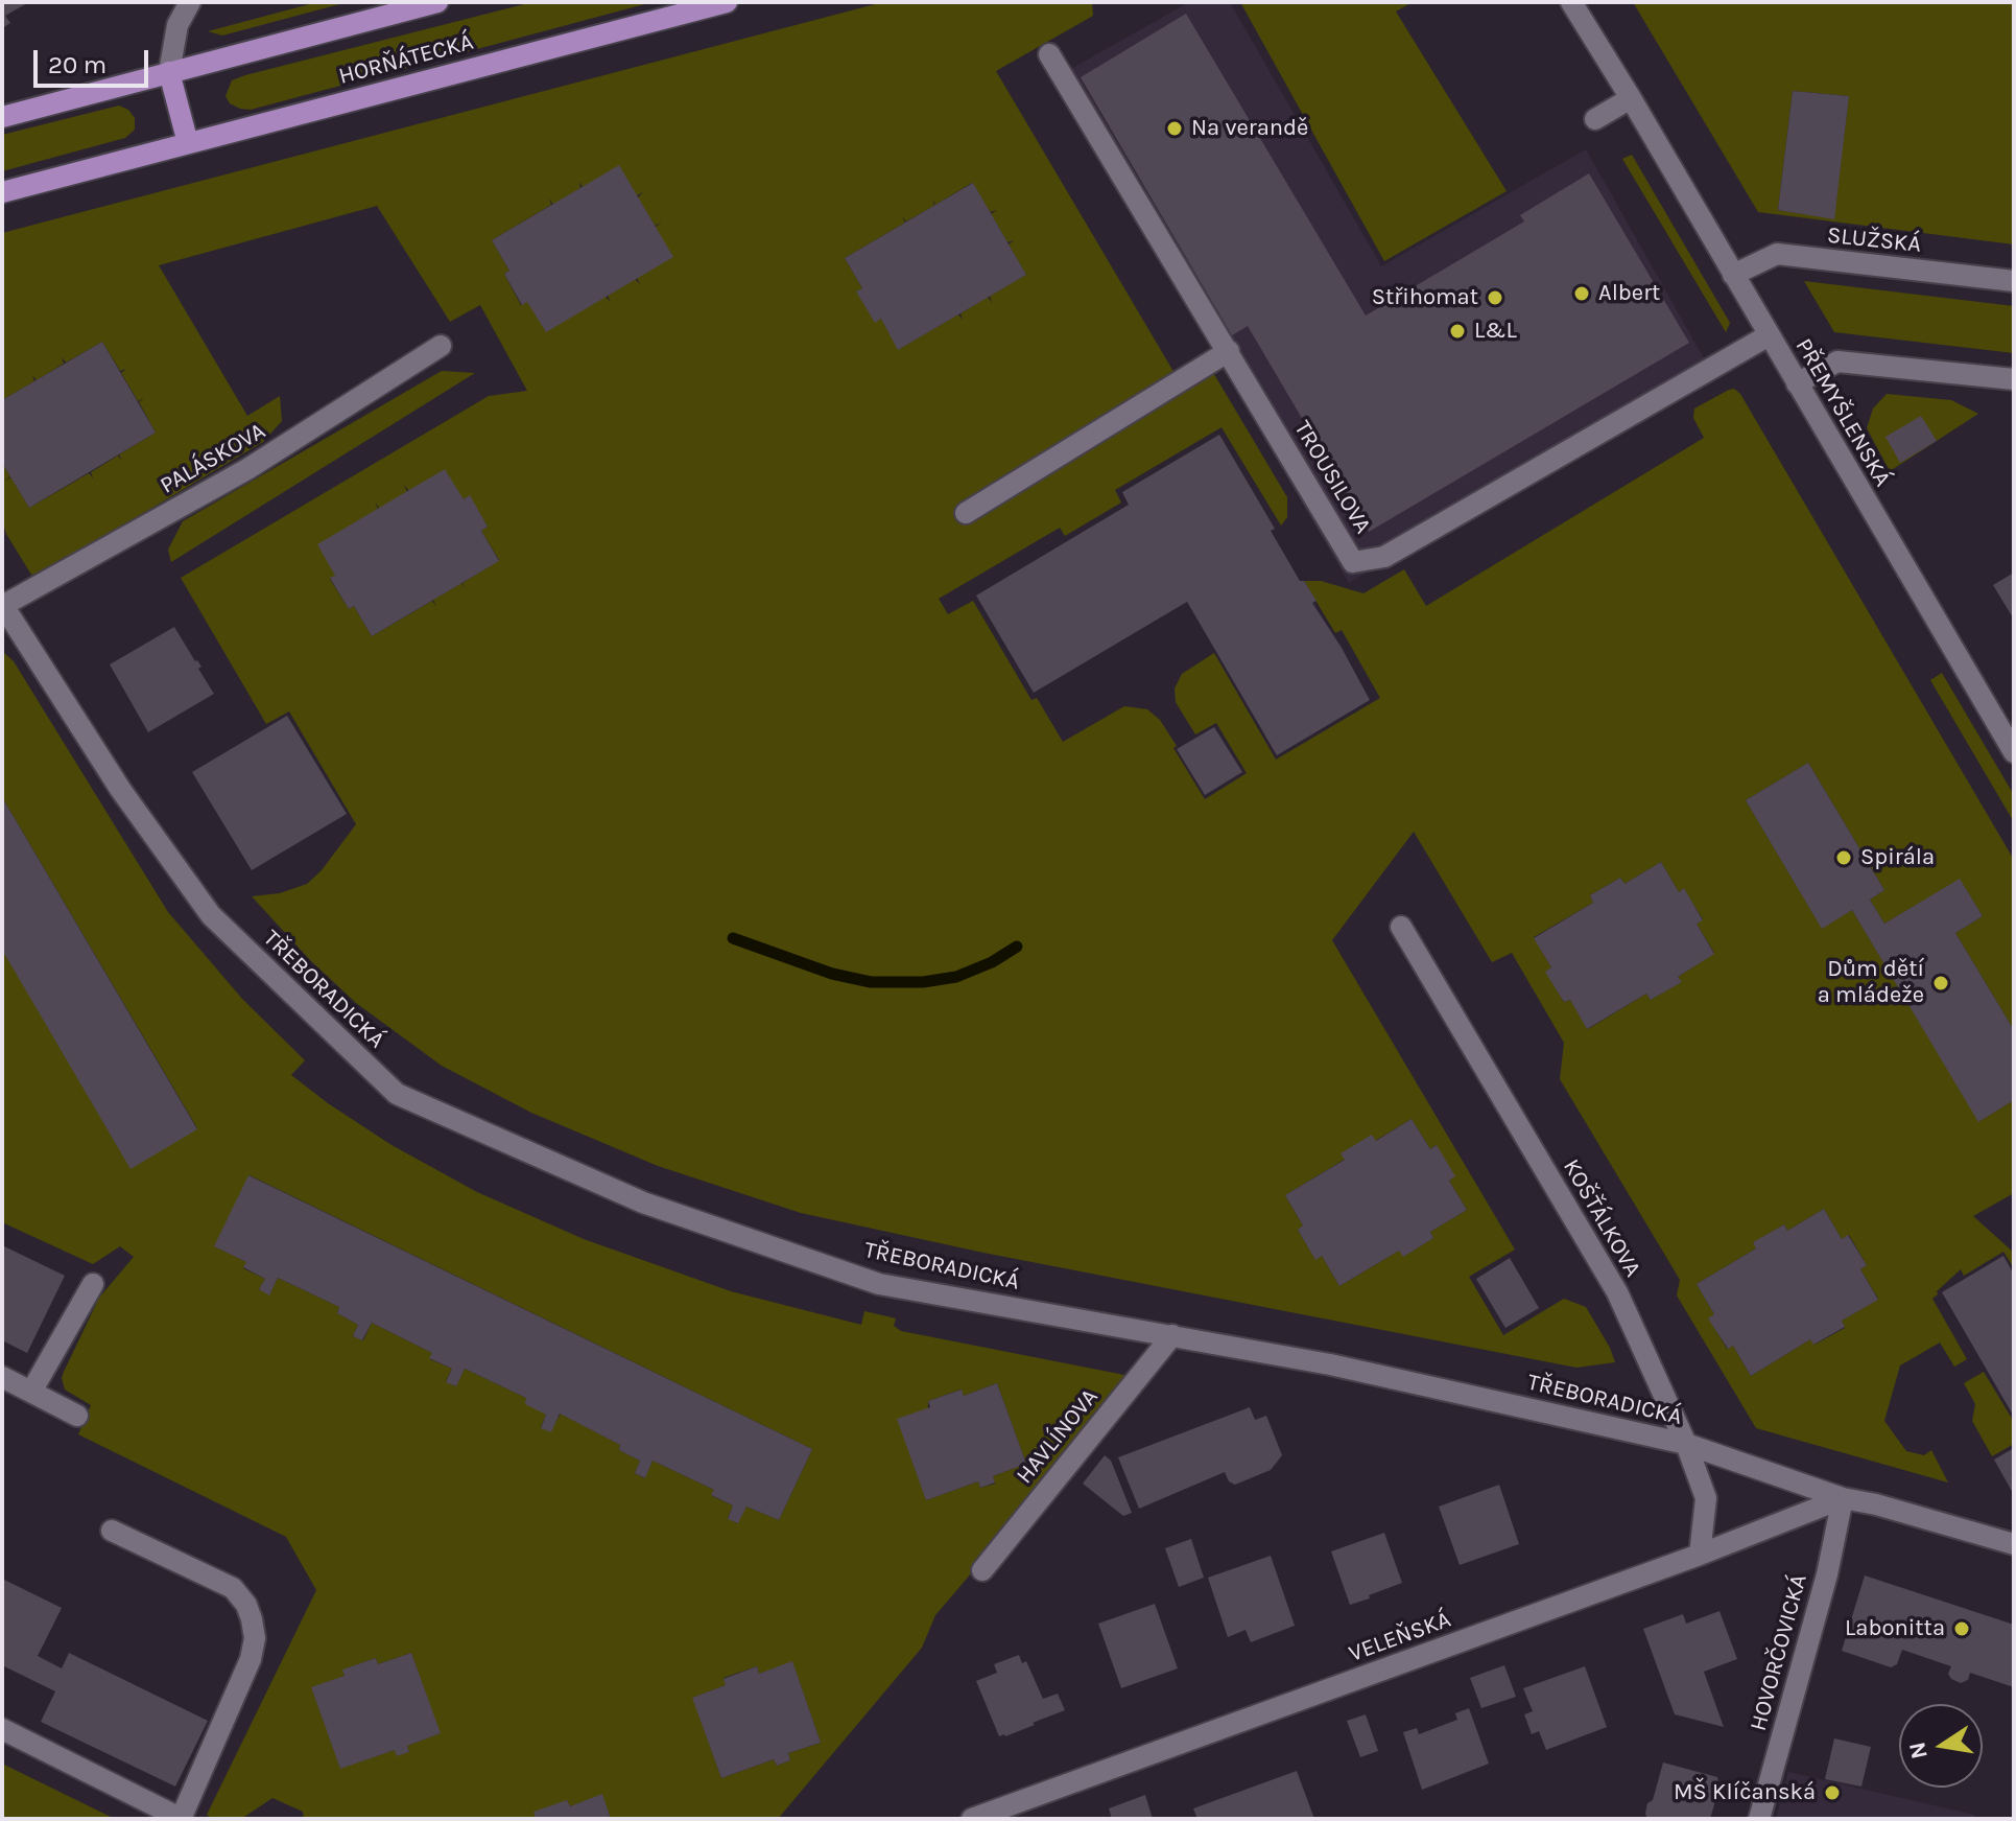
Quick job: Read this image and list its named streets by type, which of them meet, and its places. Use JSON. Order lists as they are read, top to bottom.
{
  "streets": {
    "main road": ["HORŇÁTECKÁ"],
    "street": [
      "SLUŽSKÁ",
      "PŘEMYŠLENSKÁ",
      "PALÁSKOVA",
      "TROUSILOVA",
      "TŘEBORADICKÁ",
      "KOŠŤÁLKOVA",
      "HAVLÍNOVA",
      "VELEŇSKÁ",
      "HOVORČOVICKÁ"
    ]
  },
  "crossings": [
    ["SLUŽSKÁ", "PŘEMYŠLENSKÁ"],
    ["PŘEMYŠLENSKÁ", "TROUSILOVA"],
    ["PALÁSKOVA", "TŘEBORADICKÁ"],
    ["TŘEBORADICKÁ", "KOŠŤÁLKOVA"],
    ["TŘEBORADICKÁ", "HAVLÍNOVA"],
    ["TŘEBORADICKÁ", "VELEŇSKÁ"],
    ["TŘEBORADICKÁ", "HOVORČOVICKÁ"],
    ["KOŠŤÁLKOVA", "VELEŇSKÁ"],
    ["VELEŇSKÁ", "HOVORČOVICKÁ"]
  ],
  "places": [
    "Na verandě",
    "Albert",
    "Střihomat",
    "L&L",
    "Spirála",
    "Dům dětí a mládeže",
    "Labonitta",
    "MŠ Klíčanská"
  ],
  "scale_bar": "20 m",
  "north": "left"
}
